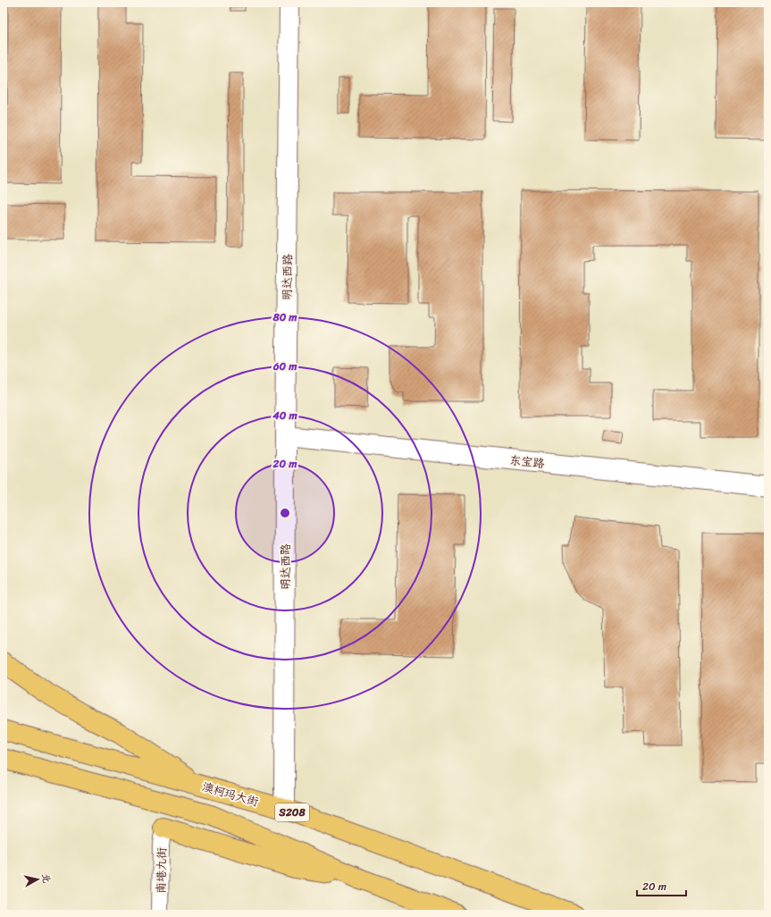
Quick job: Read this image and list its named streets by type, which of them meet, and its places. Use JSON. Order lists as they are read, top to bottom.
{
  "streets": {
    "main road": ["澳柯玛大街", "S208"],
    "street": ["明达西路", "东宝路", "南塂九街"]
  },
  "crossings": [
    ["明达西路", "东宝路"],
    ["明达西路", "澳柯玛大街"]
  ],
  "scale_bar": "20 m",
  "north": "right",
  "rings": [
    "80 m",
    "60 m",
    "40 m",
    "20 m"
  ]
}
